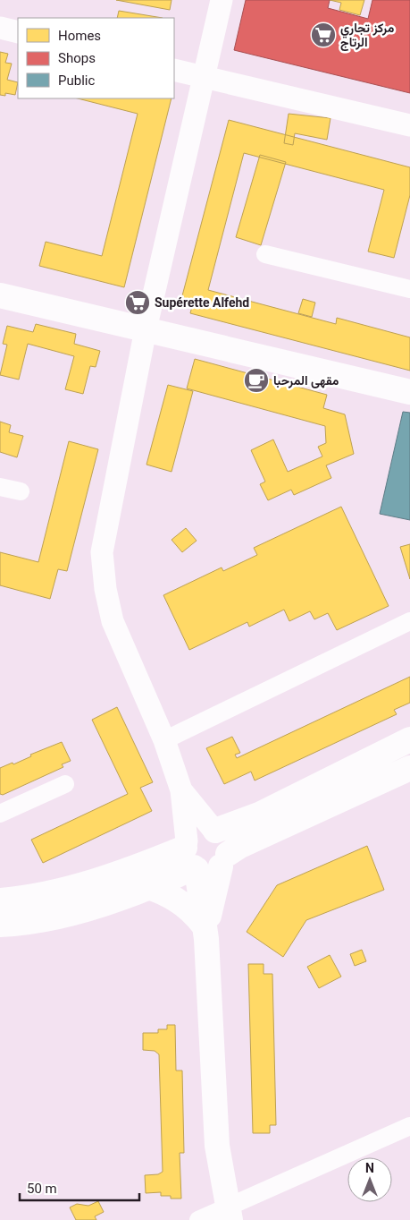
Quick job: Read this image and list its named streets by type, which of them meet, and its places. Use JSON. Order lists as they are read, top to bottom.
{
  "places": {
    "supermarket": ["مركز تجاري الرتاج", "Supérette Alfehd"],
    "cafe": ["مقهى المرحبا"]
  },
  "legend": ["Homes", "Shops", "Public"],
  "scale_bar": "50 m",
  "north": "top"
}
